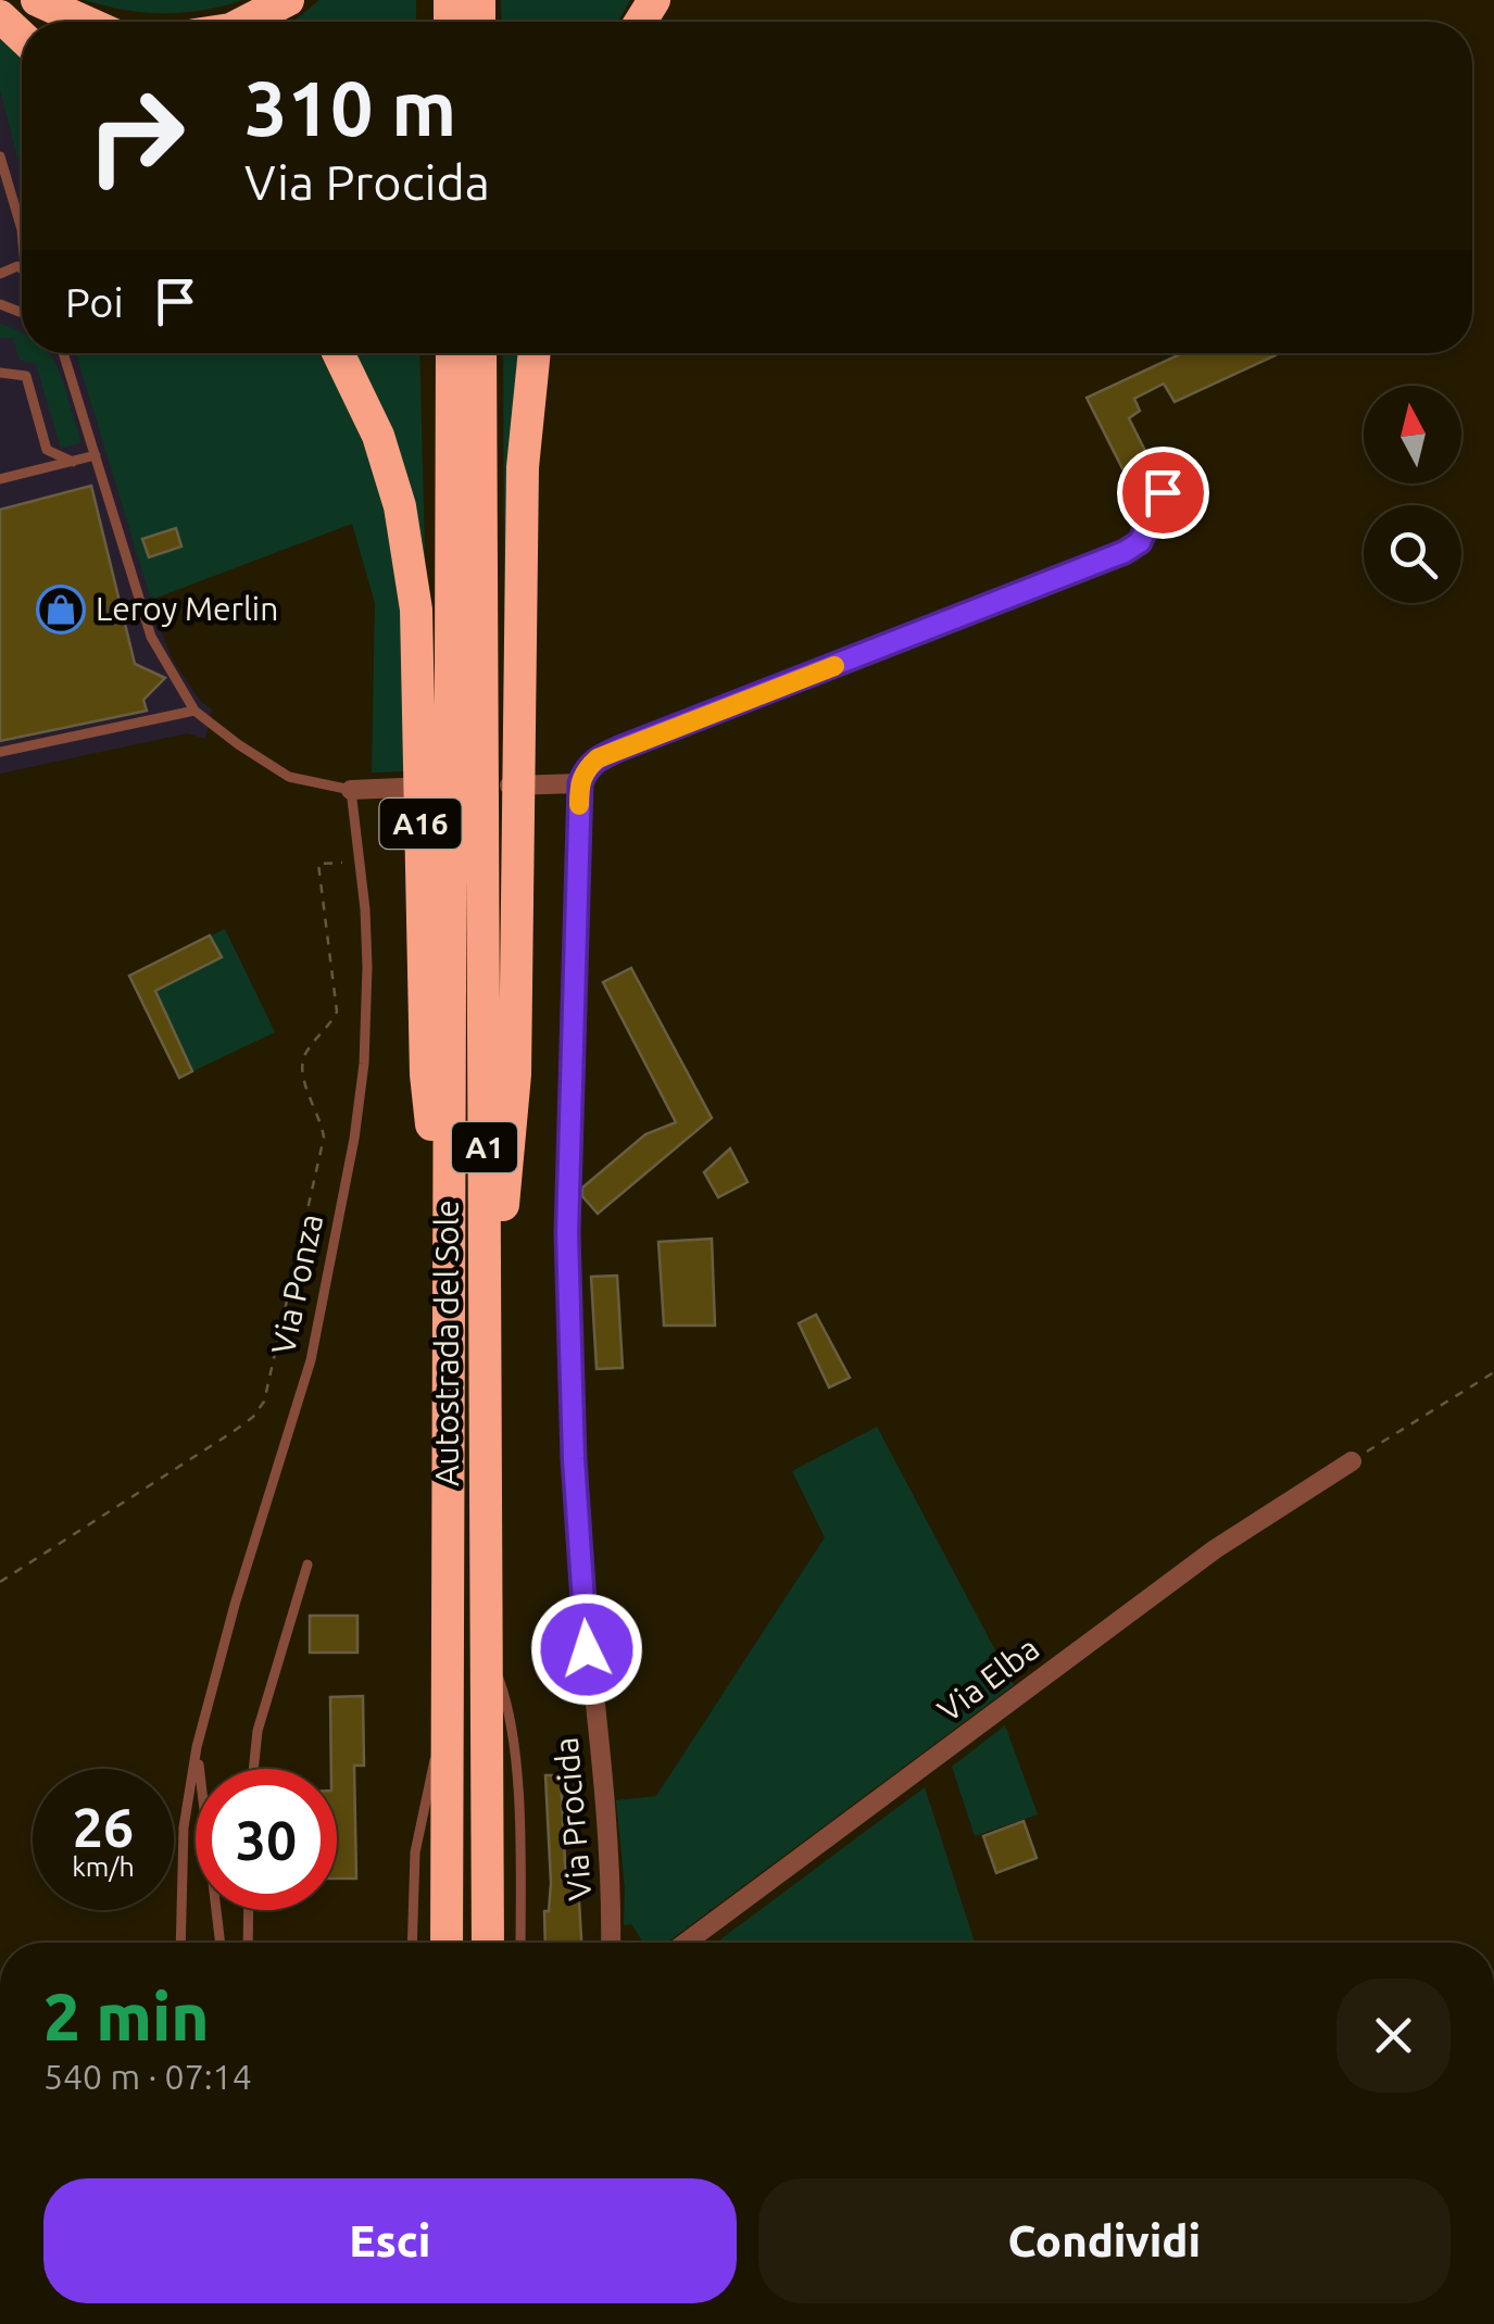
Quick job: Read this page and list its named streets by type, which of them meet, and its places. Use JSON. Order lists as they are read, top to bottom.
{
  "streets": {
    "highway": ["A16", "A1", "Autostrada del Sole"],
    "street": ["Via Elba", "Via Procida"],
    "lane": ["Via Ponza"]
  },
  "crossings": [
    ["A16", "Autostrada del Sole"]
  ],
  "places": {
    "shop": ["Leroy Merlin"]
  },
  "north": "top",
  "page": {
    "turn": ["310 m", "Via Procida"],
    "then": "Poi",
    "speed": "26 km/h",
    "limit": "30",
    "heading": ["2 min", "540 m · 07:14"],
    "buttons": ["Esci", "Condividi"]
  }
}
